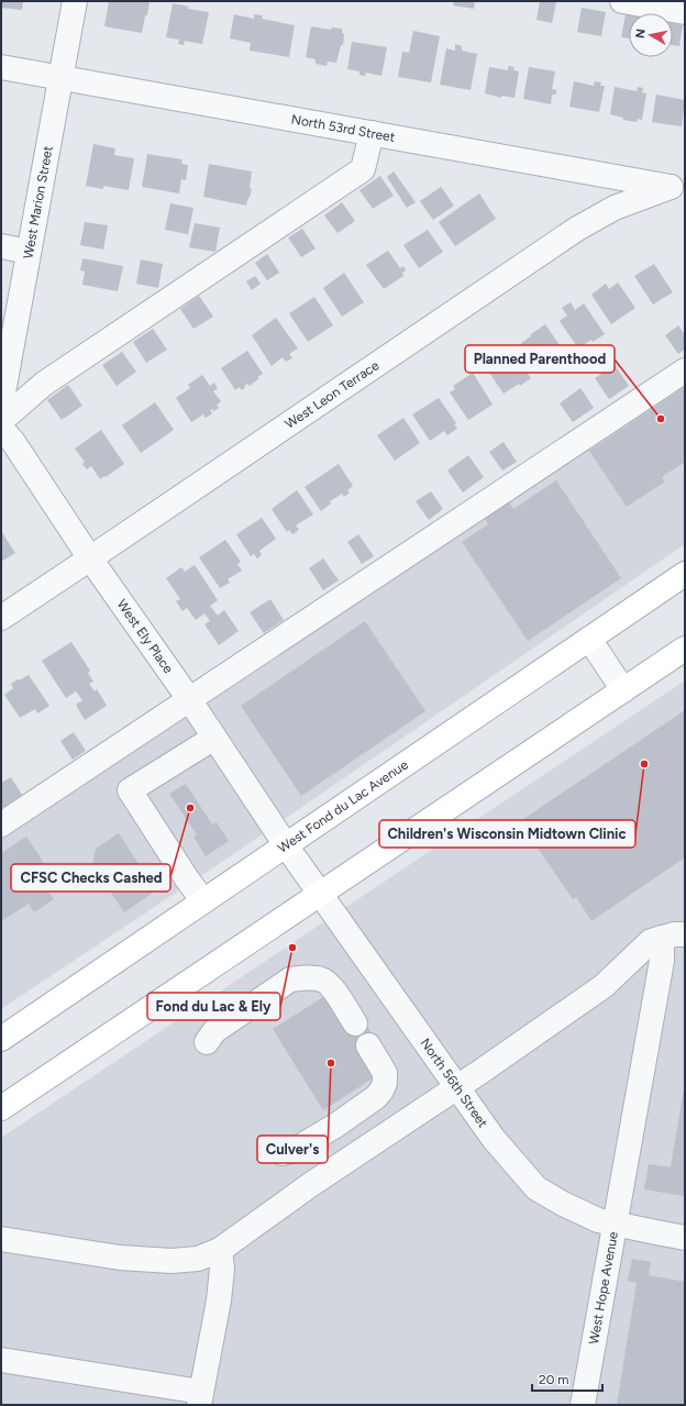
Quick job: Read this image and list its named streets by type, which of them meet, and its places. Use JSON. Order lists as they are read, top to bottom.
{
  "streets": {
    "main road": ["West Fond du Lac Avenue"],
    "street": [
      "North 53rd Street",
      "West Marion Street",
      "West Leon Terrace",
      "West Ely Place",
      "North 56th Street",
      "West Hope Avenue"
    ]
  },
  "crossings": [
    ["North 53rd Street", "West Marion Street"],
    ["North 53rd Street", "West Leon Terrace"],
    ["West Leon Terrace", "West Ely Place"],
    ["West Ely Place", "West Fond du Lac Avenue"],
    ["West Ely Place", "North 56th Street"],
    ["West Fond du Lac Avenue", "North 56th Street"],
    ["North 56th Street", "West Hope Avenue"]
  ],
  "places": [
    "Planned Parenthood",
    "Children's Wisconsin Midtown Clinic",
    "CFSC Checks Cashed",
    "Fond du Lac & Ely",
    "Culver's"
  ],
  "scale_bar": "20 m",
  "north": "left"
}
